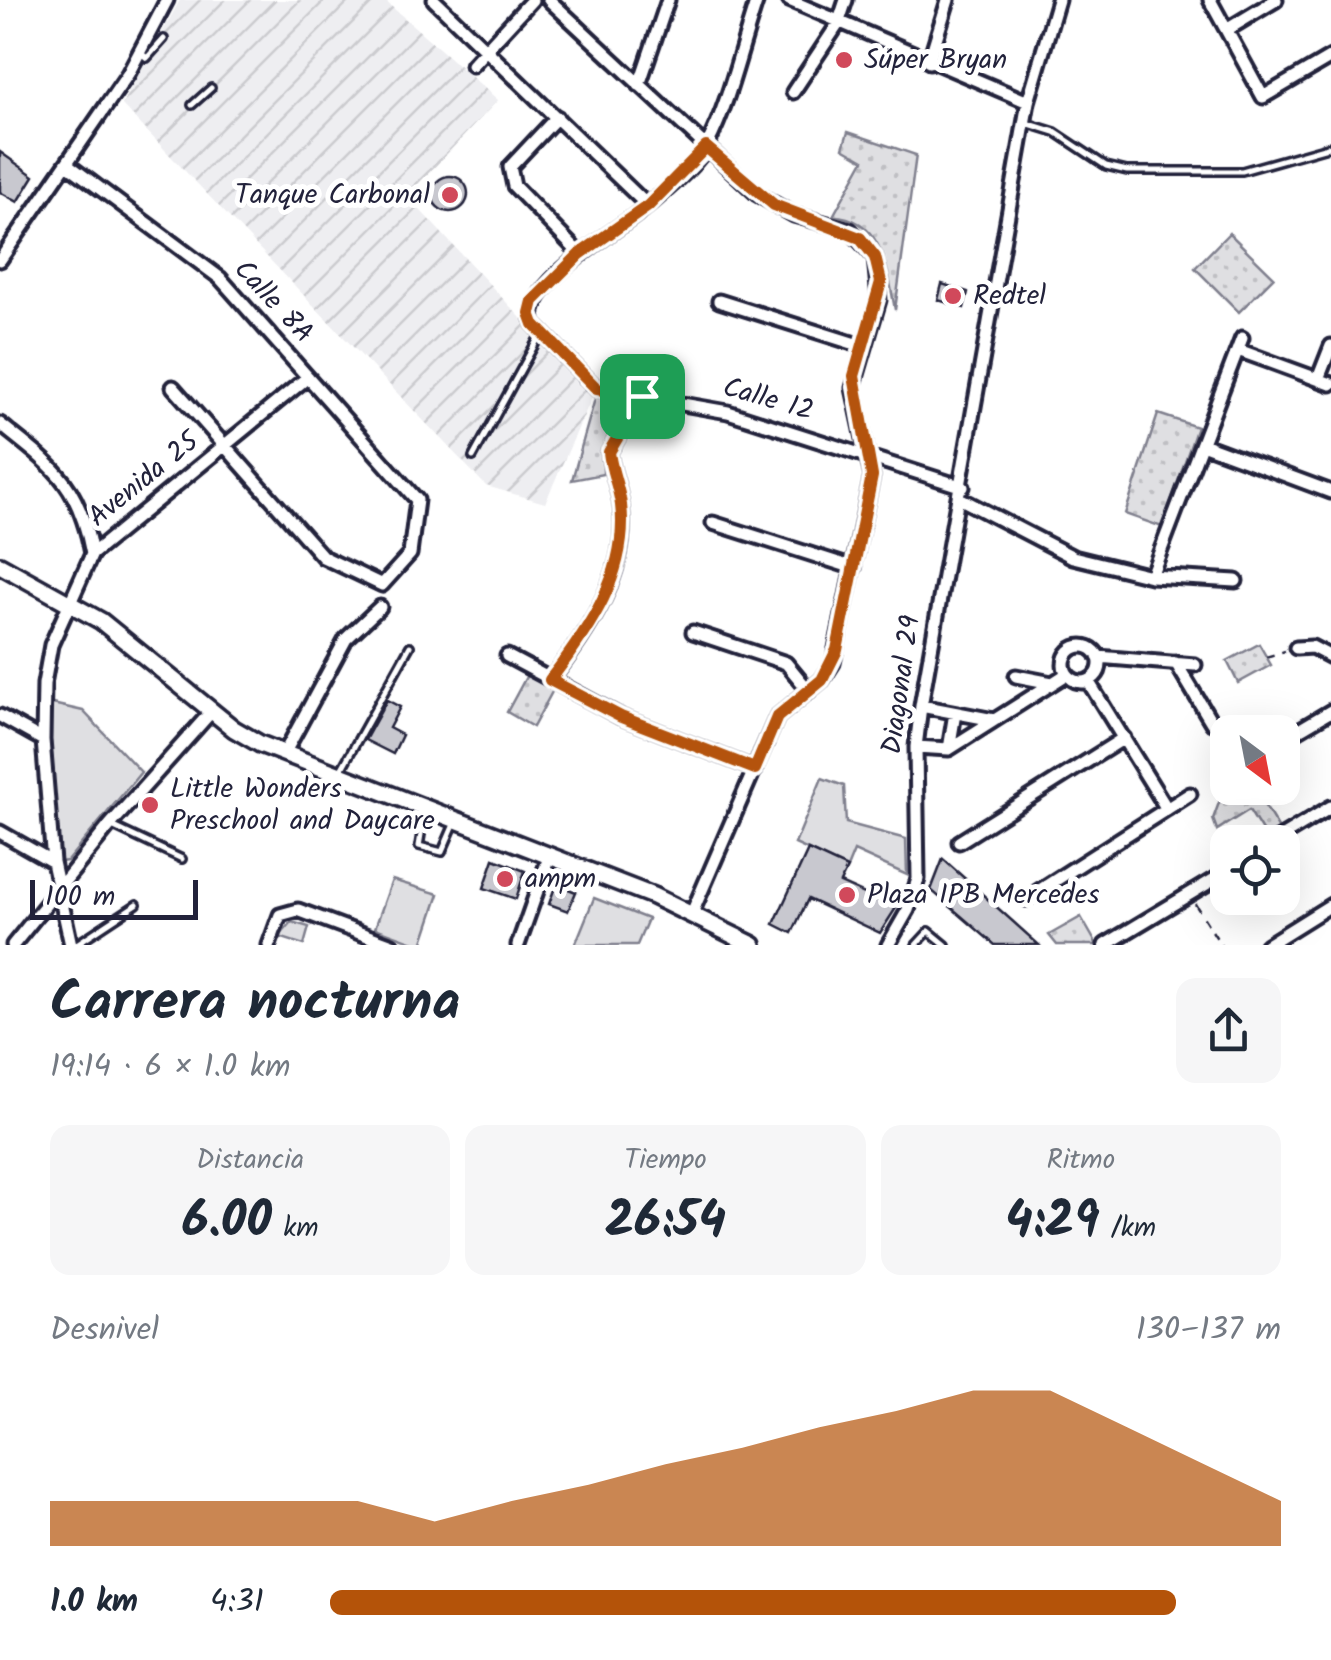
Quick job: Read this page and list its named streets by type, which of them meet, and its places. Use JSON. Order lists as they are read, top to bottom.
{
  "streets": {
    "street": [
      "Calle 8A",
      "Calle 12",
      "Avenida 25",
      "Diagonal 29"
    ]
  },
  "crossings": [
    ["Calle 8A", "Avenida 25"],
    ["Calle 12", "Diagonal 29"]
  ],
  "places": [
    "Súper Bryan",
    "Tanque Carbonal",
    "Redtel",
    "Little Wonders Preschool and Daycare",
    "ampm",
    "Plaza IPB Mercedes"
  ],
  "scale_bar": "100 m",
  "north": "bottom right",
  "page": {
    "scale": "100 m",
    "heading": ["Carrera nocturna", "19:14 · 6 × 1.0 km"],
    "stats": [
      ["Distancia", "6.00 km"],
      ["Tiempo", "26:54"],
      ["Ritmo", "4:29 /km"]
    ],
    "chart": ["Desnivel", "130–137 m"],
    "list": [
      {
        "name": "1.0 km",
        "note": "4:31"
      }
    ]
  }
}
